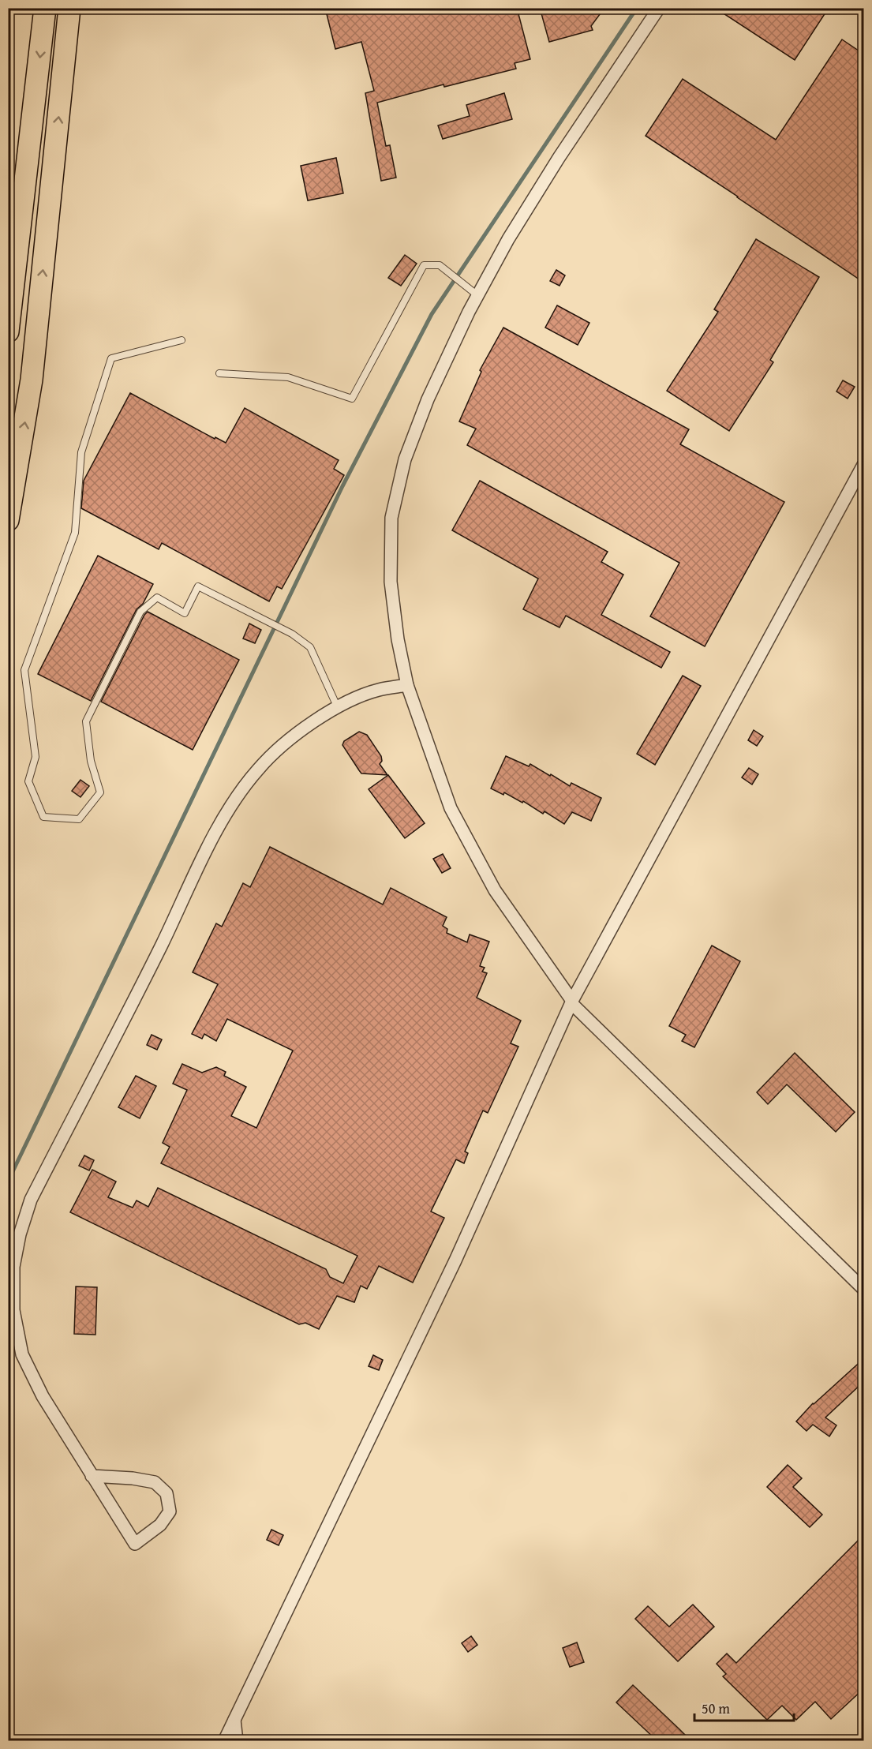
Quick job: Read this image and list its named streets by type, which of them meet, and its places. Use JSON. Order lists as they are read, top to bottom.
{
  "scale_bar": "50 m"
}
